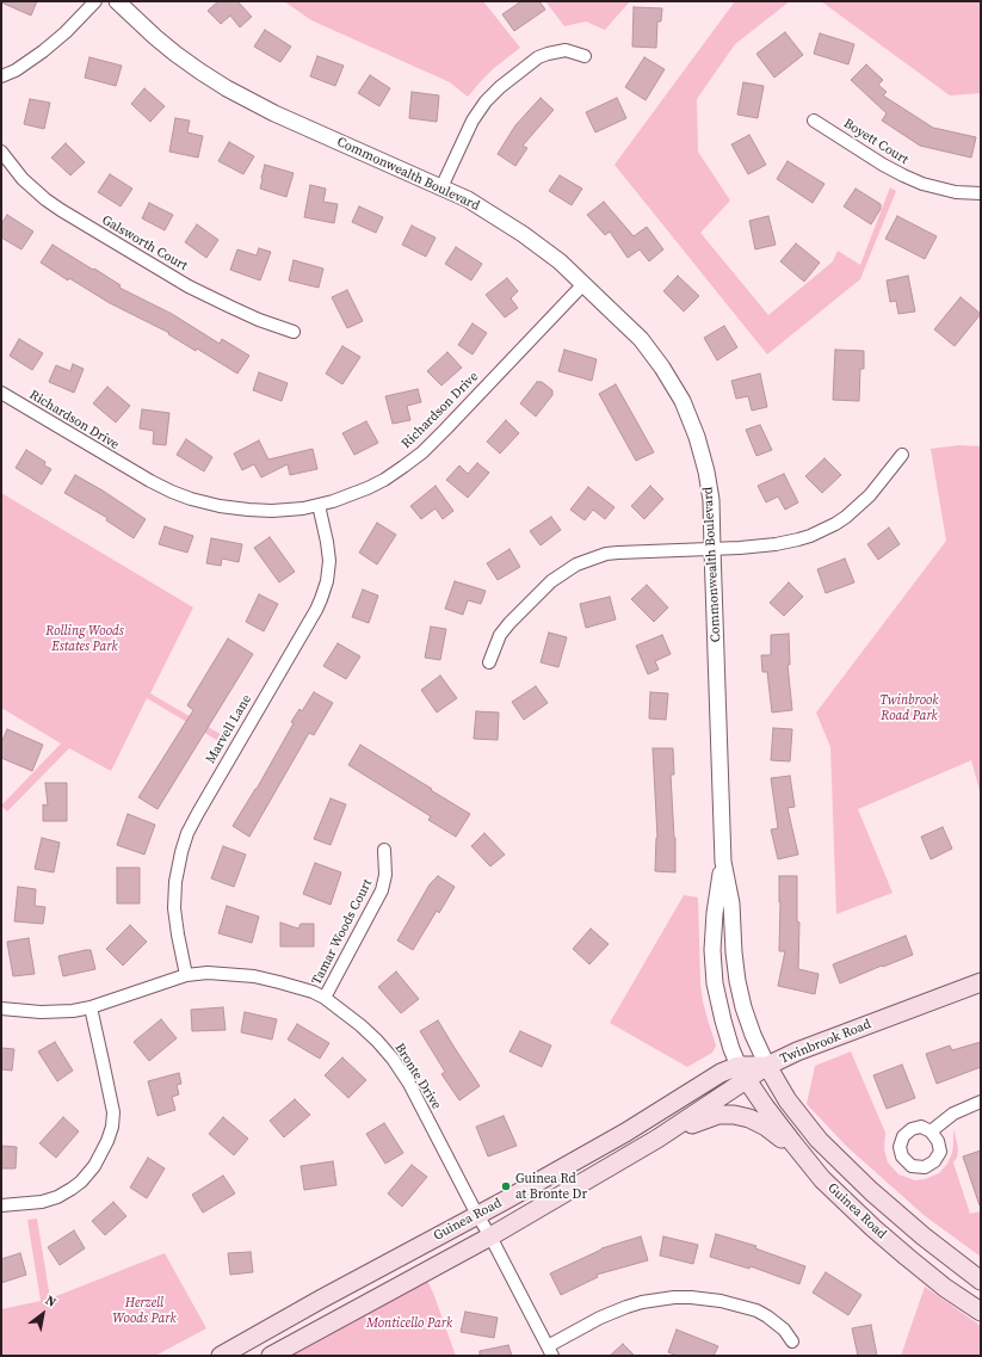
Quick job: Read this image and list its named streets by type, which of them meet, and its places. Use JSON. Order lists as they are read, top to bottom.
{
  "streets": {
    "main road": ["Twinbrook Road", "Guinea Road"],
    "street": [
      "Boyett Court",
      "Commonwealth Boulevard",
      "Galsworth Court",
      "Richardson Drive",
      "Marvell Lane",
      "Tamar Woods Court",
      "Bronte Drive"
    ]
  },
  "crossings": [
    ["Commonwealth Boulevard", "Richardson Drive"],
    ["Commonwealth Boulevard", "Twinbrook Road"],
    ["Commonwealth Boulevard", "Guinea Road"],
    ["Richardson Drive", "Marvell Lane"],
    ["Marvell Lane", "Bronte Drive"],
    ["Tamar Woods Court", "Bronte Drive"],
    ["Twinbrook Road", "Guinea Road"],
    ["Bronte Drive", "Guinea Road"]
  ],
  "parks": [
    "Rolling Woods Estates Park",
    "Twinbrook Road Park",
    "Herzell Woods Park",
    "Monticello Park"
  ],
  "places": ["Guinea Rd at Bronte Dr"],
  "north": "top right"
}
